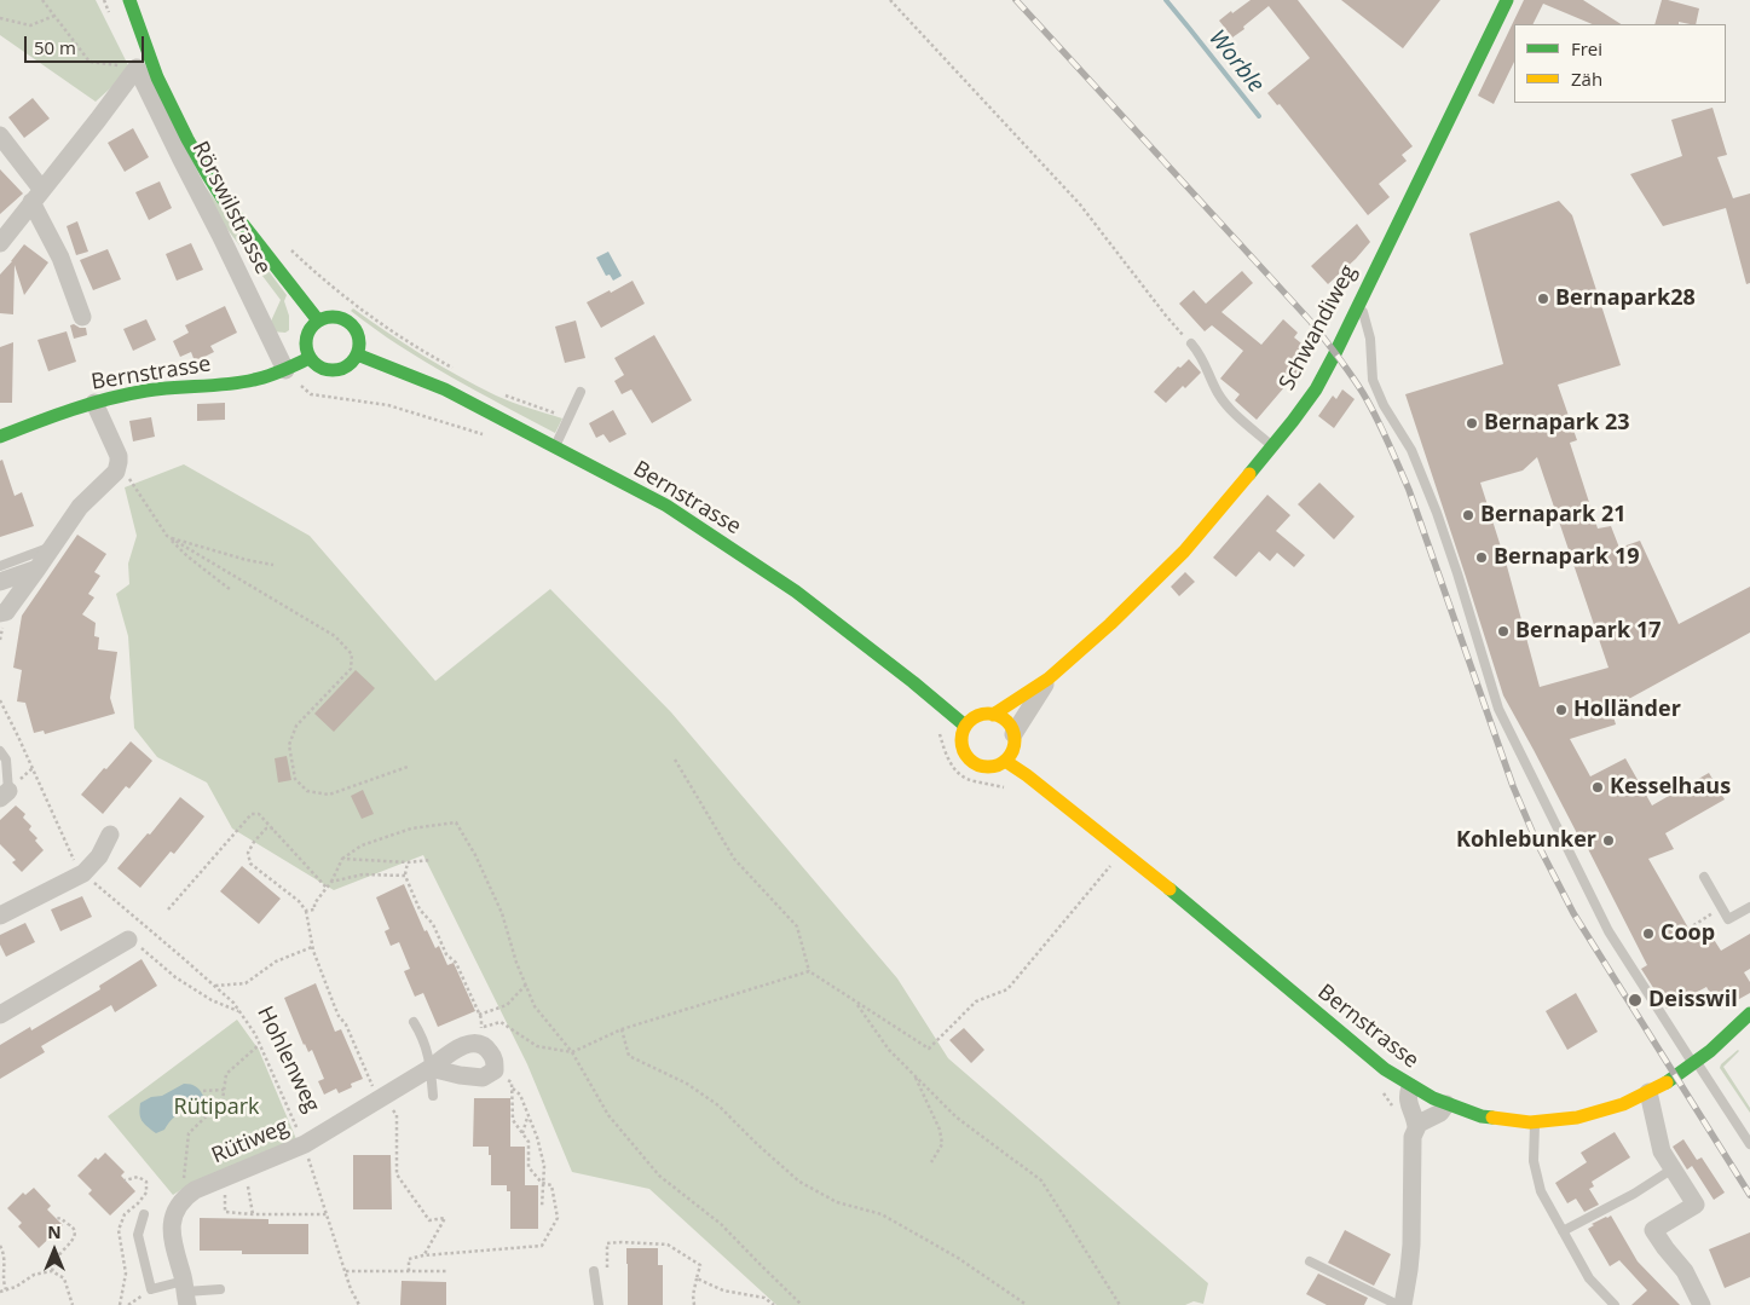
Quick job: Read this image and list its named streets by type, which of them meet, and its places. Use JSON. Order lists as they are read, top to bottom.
{
  "streets": {
    "main road": ["Schwandiweg", "Bernstrasse"],
    "street": ["Rörswilstrasse", "Rütiweg"],
    "path": ["Hohlenweg"]
  },
  "crossings": [
    ["Rörswilstrasse", "Bernstrasse"],
    ["Schwandiweg", "Bernstrasse"],
    ["Hohlenweg", "Rütiweg"]
  ],
  "water": ["Worble"],
  "parks": ["Rütipark"],
  "places": [
    "Bernapark28",
    "Bernapark 23",
    "Bernapark 21",
    "Bernapark 19",
    "Bernapark 17",
    "Holländer",
    "Kesselhaus",
    "Kohlebunker",
    "Coop",
    "Deisswil"
  ],
  "legend": ["Frei", "Zäh"],
  "scale_bar": "50 m",
  "north": "top"
}
